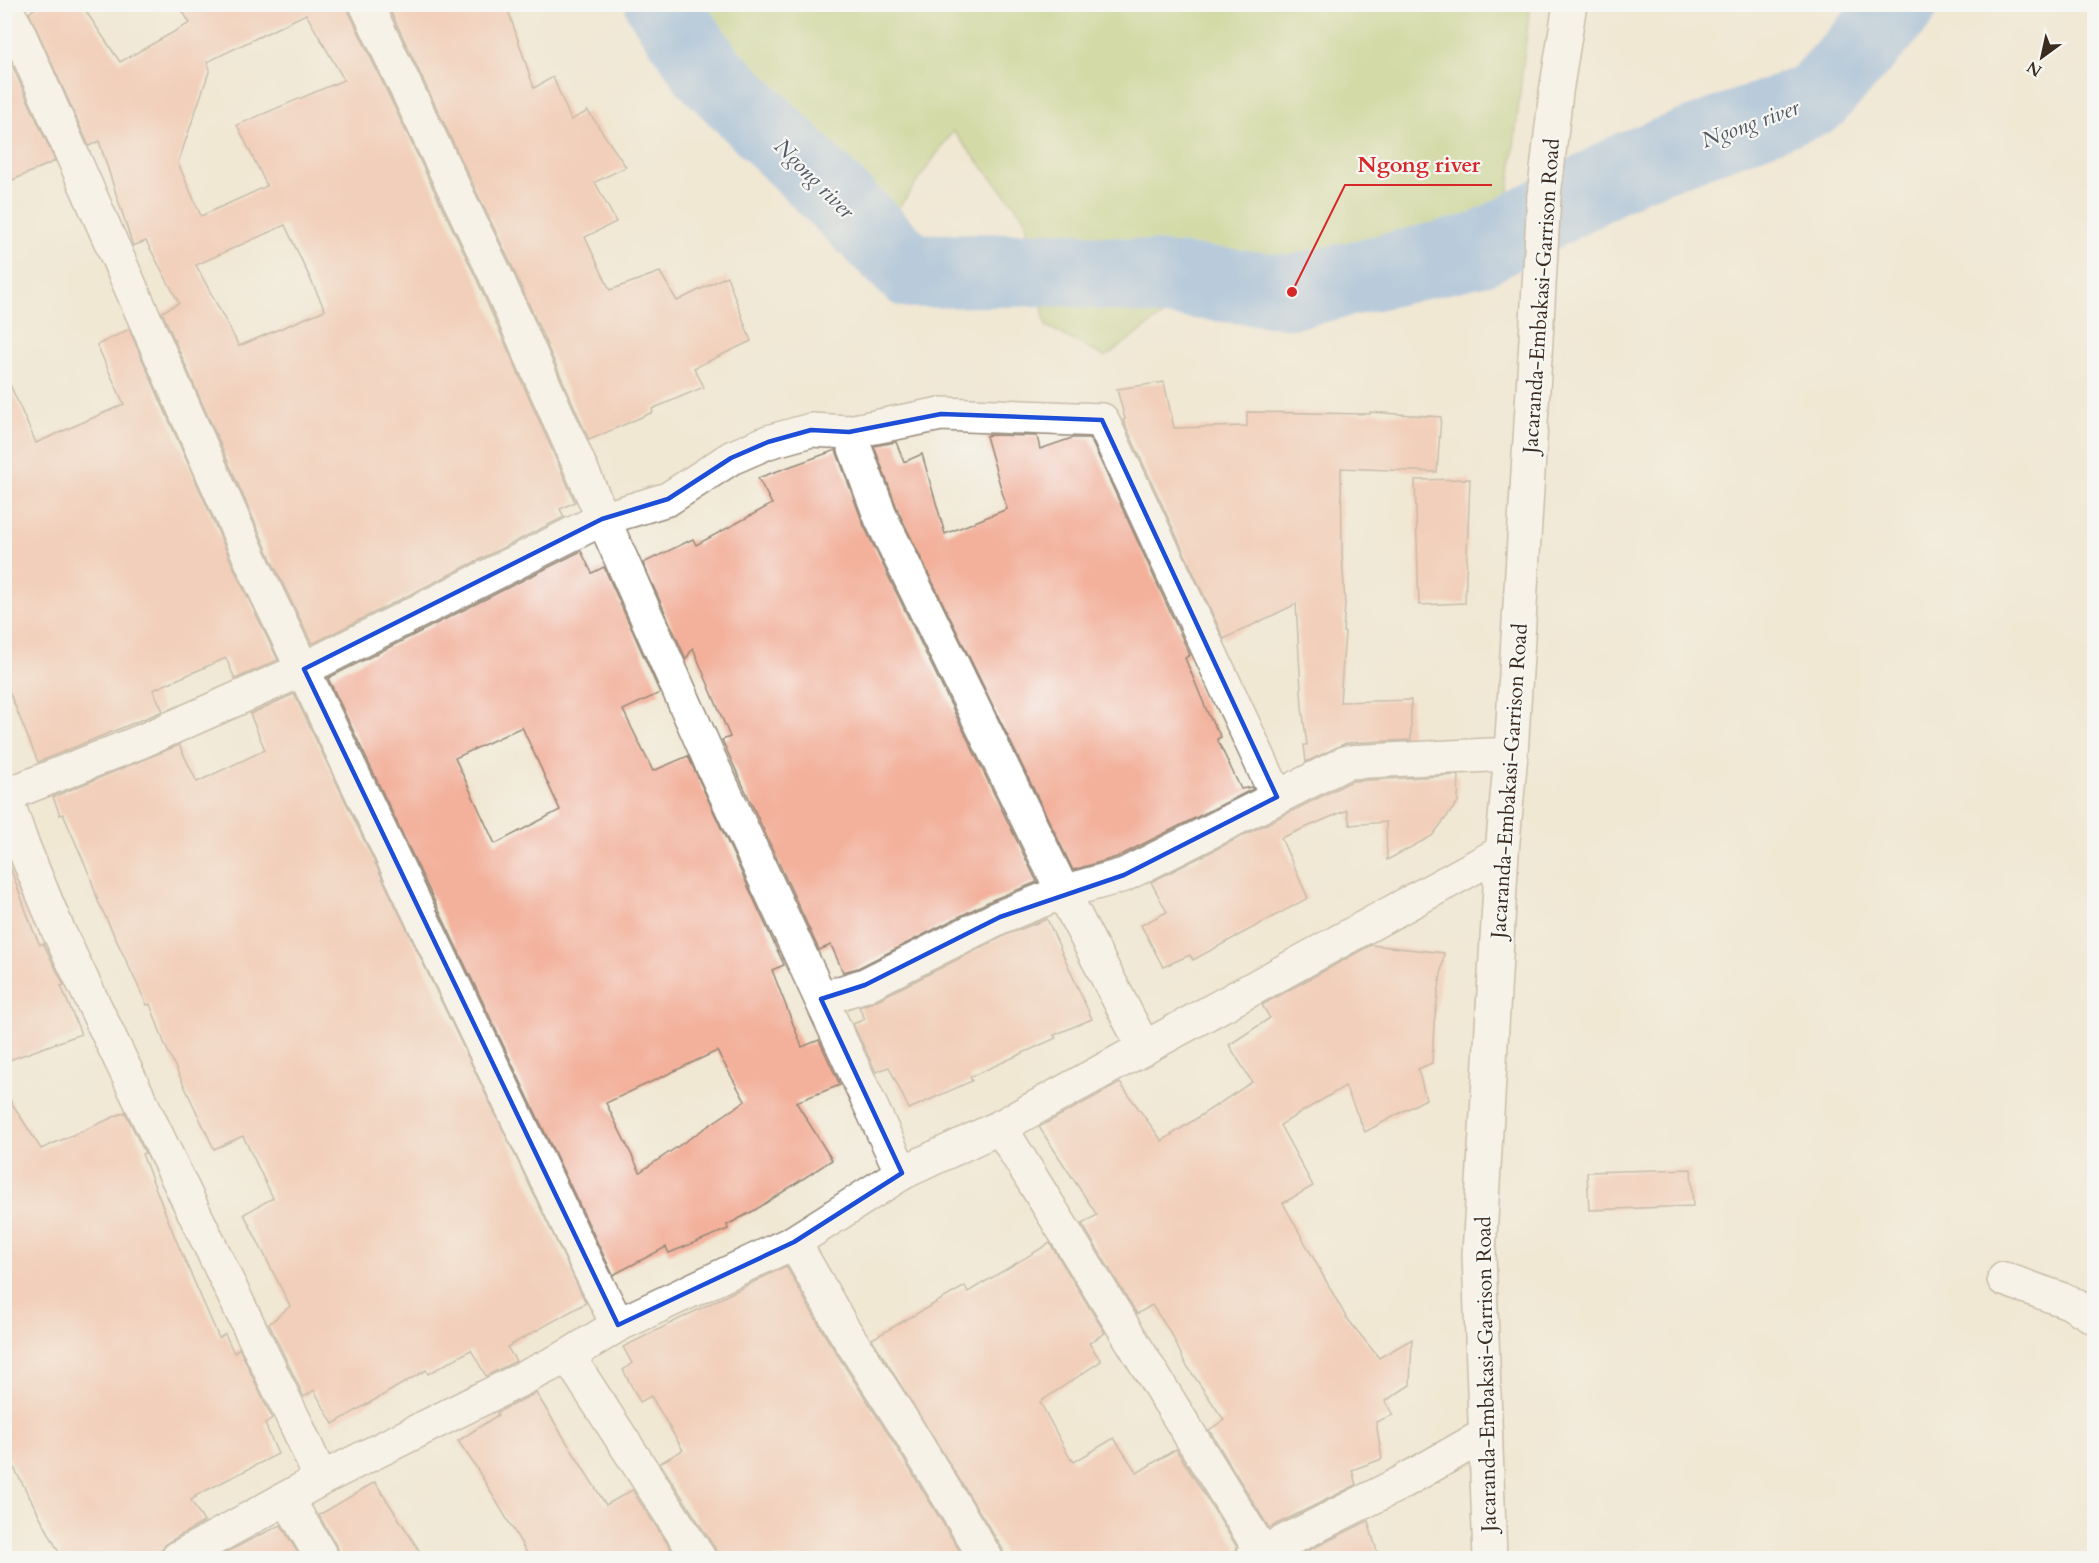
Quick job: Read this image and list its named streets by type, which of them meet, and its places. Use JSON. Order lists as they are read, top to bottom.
{
  "streets": {
    "street": ["Jacaranda-Embakasi-Garrison Road"]
  },
  "water": ["Ngong river"],
  "places": ["Ngong river"],
  "north": "bottom left"
}
